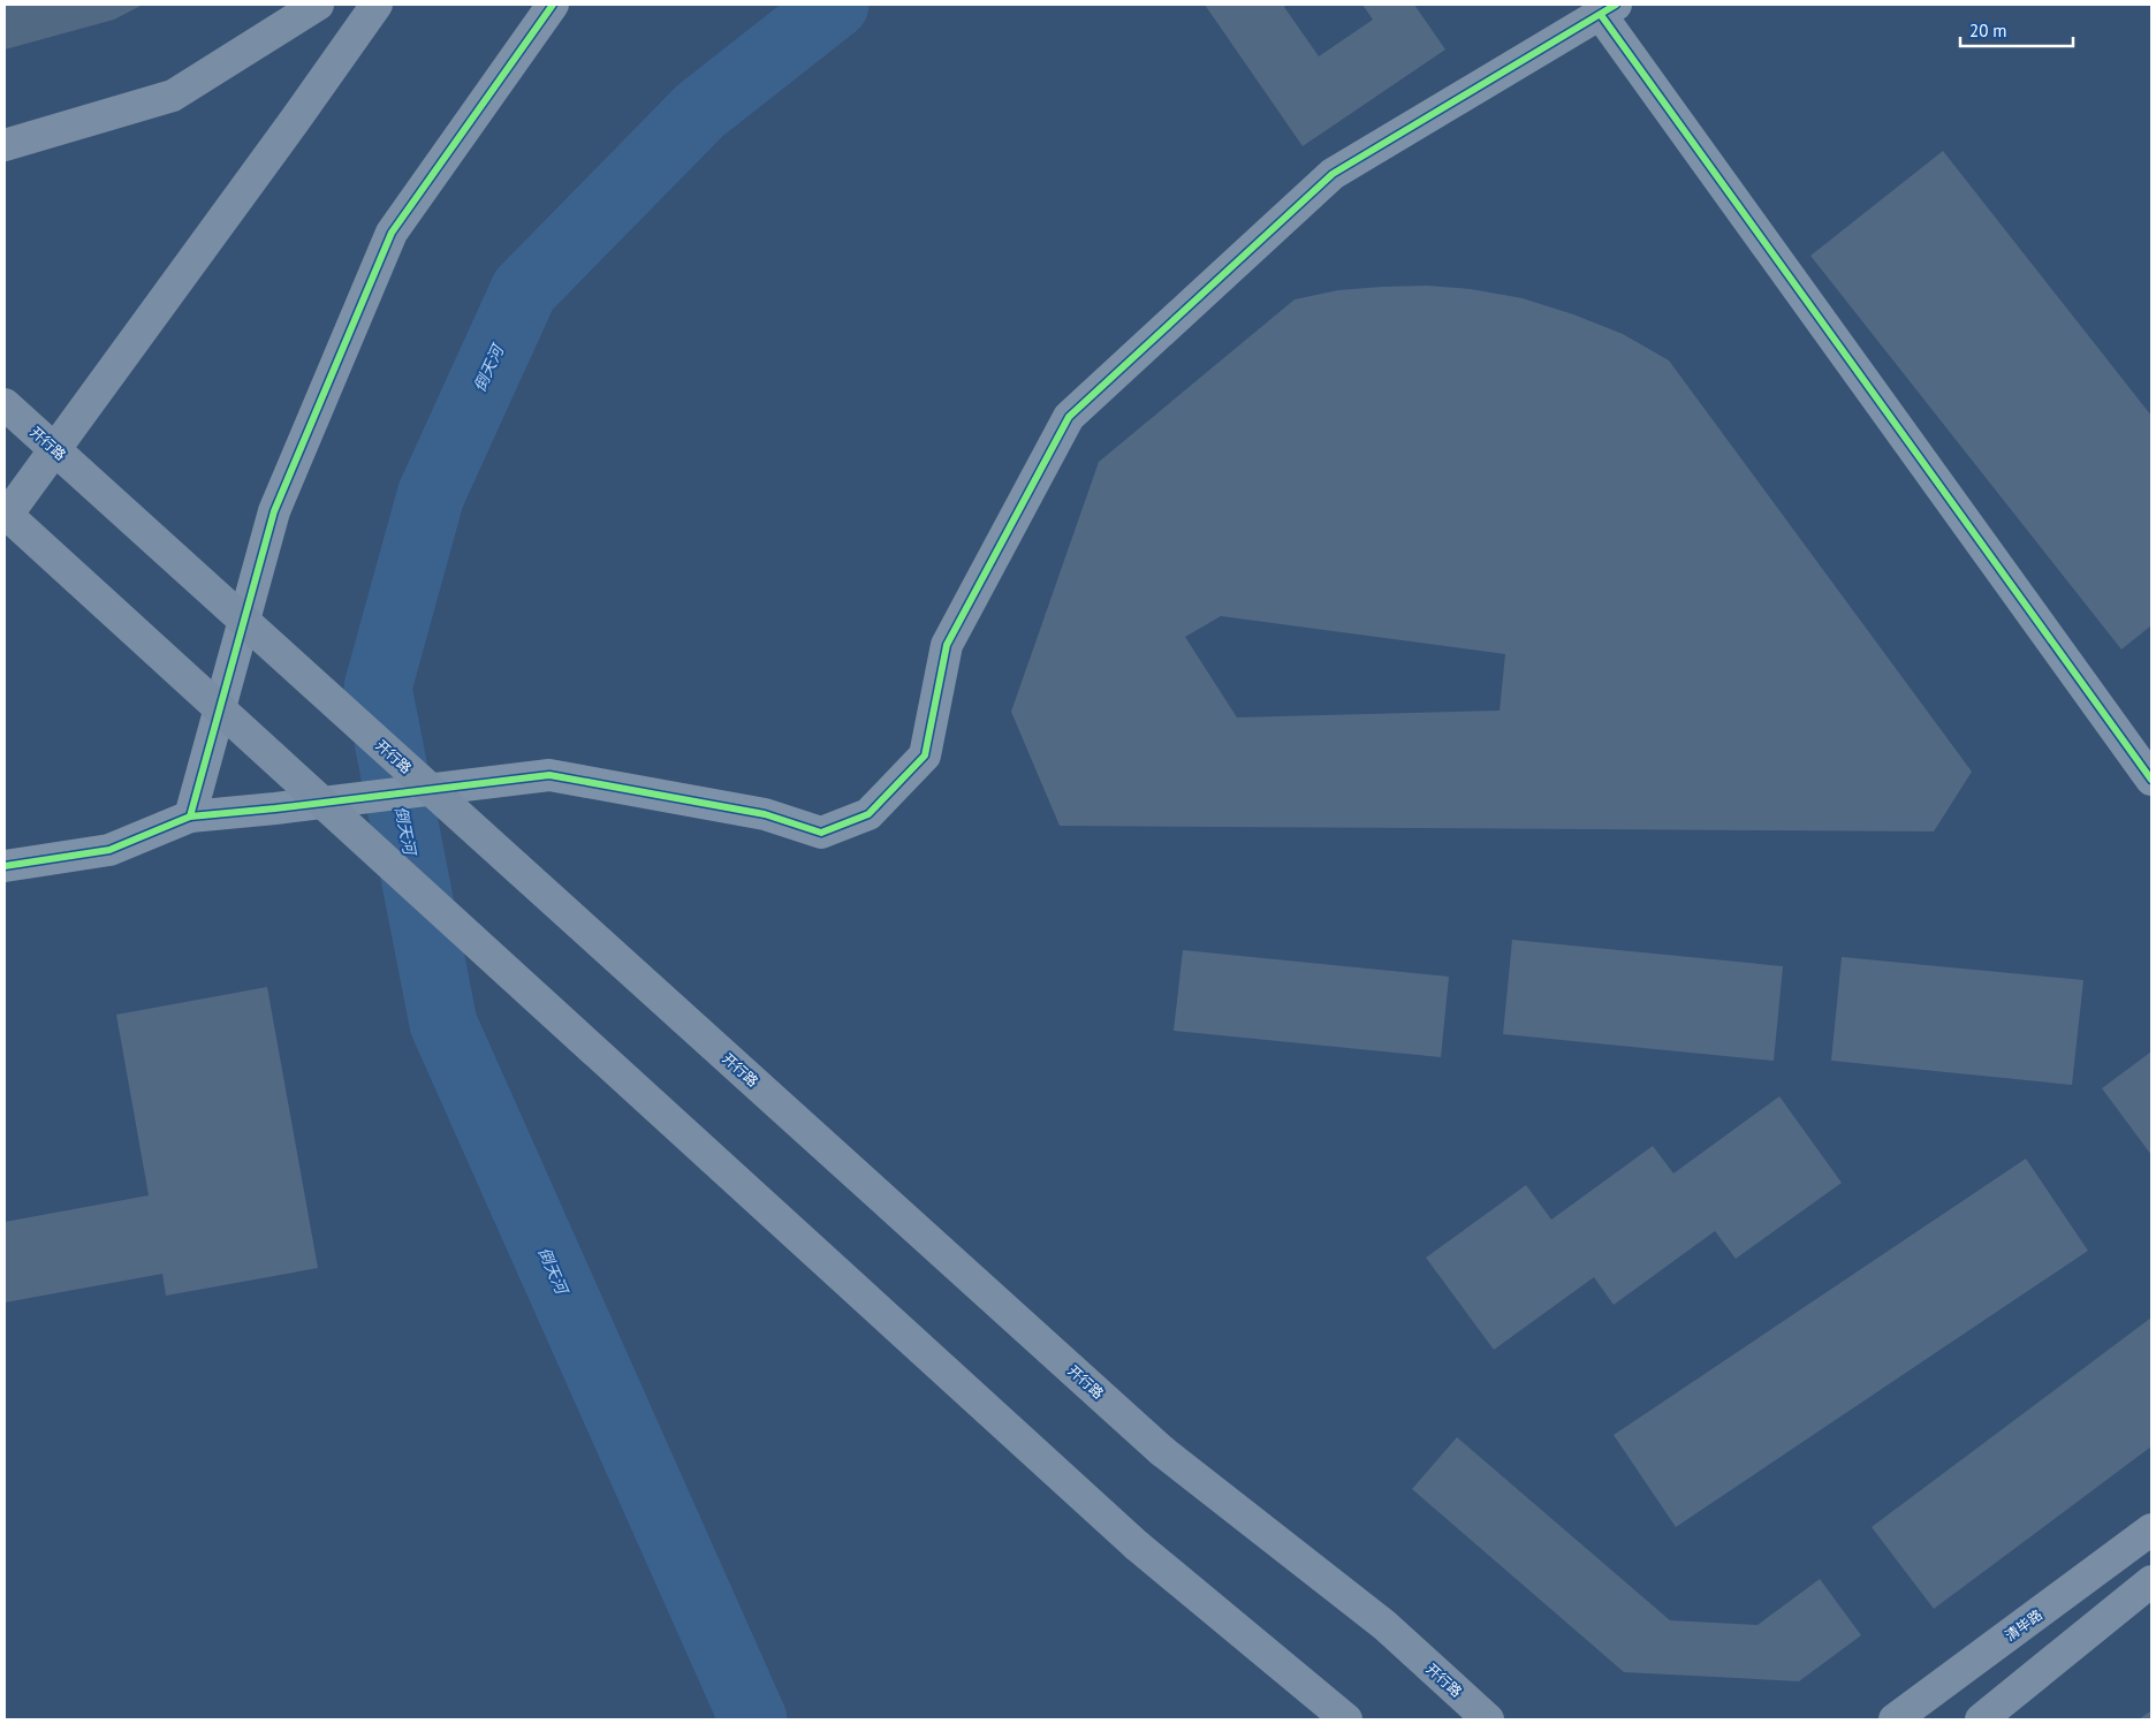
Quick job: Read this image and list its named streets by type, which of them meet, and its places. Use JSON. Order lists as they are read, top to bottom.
{
  "streets": {
    "main road": ["开行路", "清毕路"]
  },
  "water": ["倒天河"],
  "scale_bar": "20 m"
}
